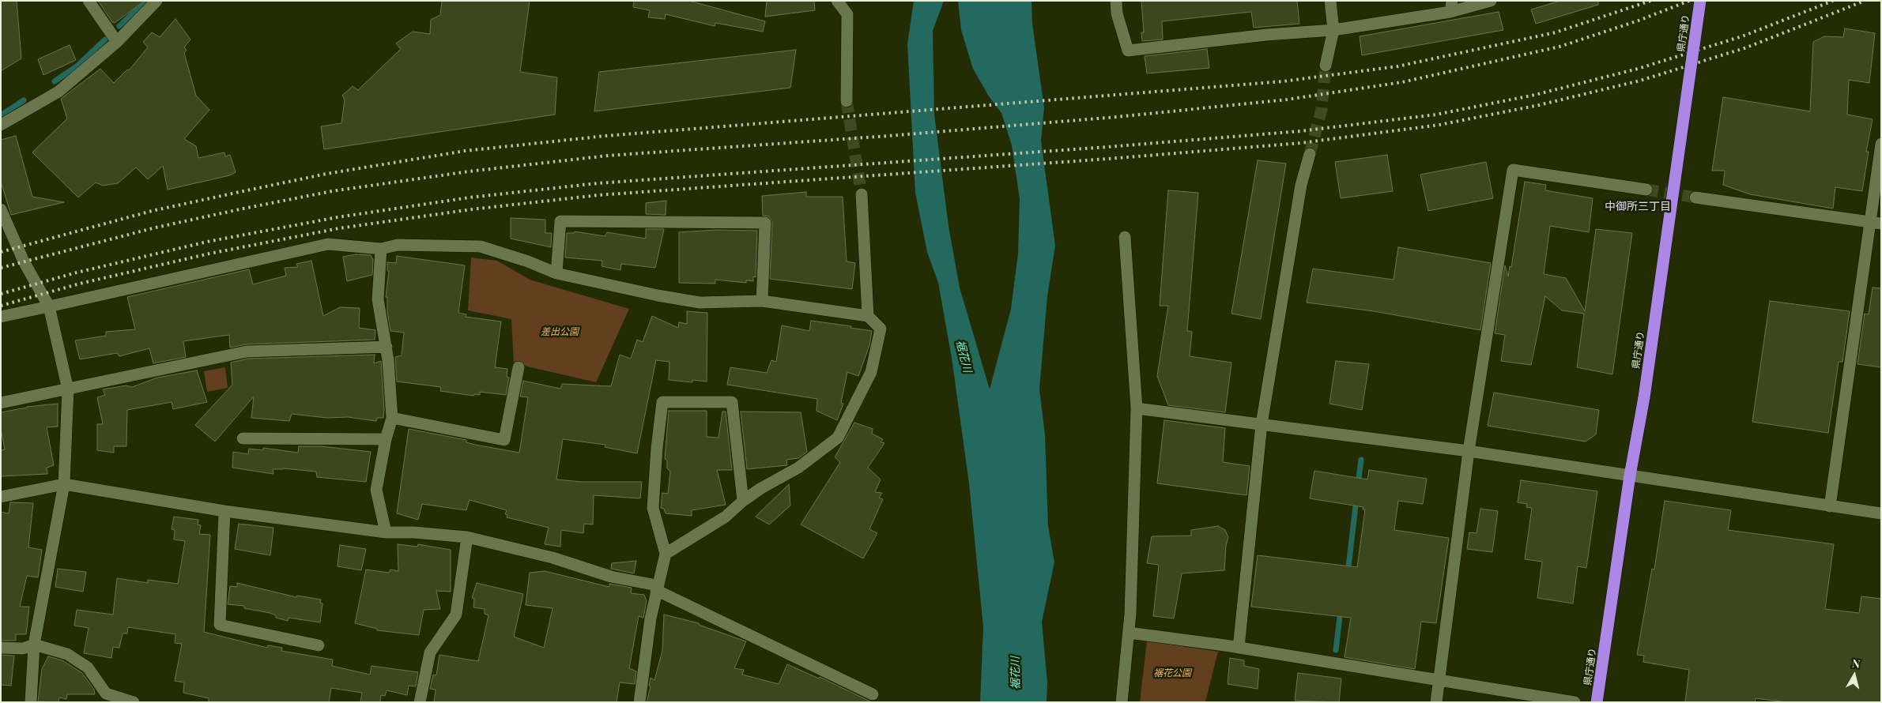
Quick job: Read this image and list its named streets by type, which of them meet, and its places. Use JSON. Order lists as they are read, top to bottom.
{
  "streets": {
    "highway": ["県庁通り"]
  },
  "districts": ["中御所三丁目"],
  "water": ["裾花川"],
  "parks": ["差出公園", "裾花公園"],
  "north": "top"
}
